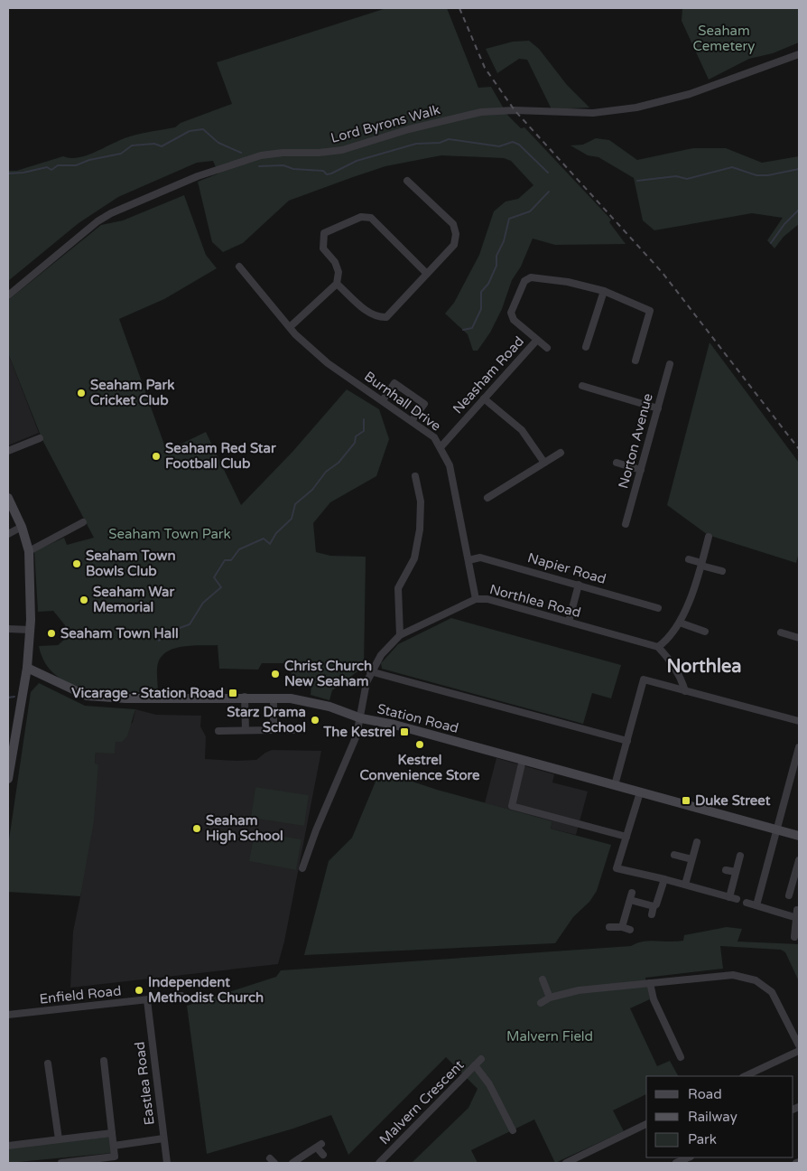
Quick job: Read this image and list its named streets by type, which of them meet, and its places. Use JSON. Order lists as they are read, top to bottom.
{
  "streets": {
    "main road": ["Station Road"],
    "street": [
      "Lord Byrons Walk",
      "Neasham Road",
      "Burnhall Drive",
      "Norton Avenue",
      "Napier Road",
      "Northlea Road",
      "Enfield Road",
      "Eastlea Road",
      "Malvern Crescent"
    ]
  },
  "crossings": [
    ["Neasham Road", "Burnhall Drive"],
    ["Burnhall Drive", "Napier Road"],
    ["Burnhall Drive", "Northlea Road"],
    ["Northlea Road", "Station Road"],
    ["Enfield Road", "Eastlea Road"]
  ],
  "districts": ["Northlea"],
  "parks": ["Seaham Cemetery", "Seaham Town Park", "Malvern Field"],
  "places": {
    "other": [
      "Seaham Park Cricket Club",
      "Seaham Red Star Football Club",
      "Seaham Town Bowls Club",
      "Seaham War Memorial",
      "Seaham Town Hall",
      "Christ Church New Seaham",
      "Starz Drama School",
      "Kestrel Convenience Store",
      "Seaham High School",
      "Independent Methodist Church"
    ],
    "transit": ["Vicarage - Station Road", "The Kestrel", "Duke Street"]
  },
  "legend": ["Road", "Railway", "Park"]
}
